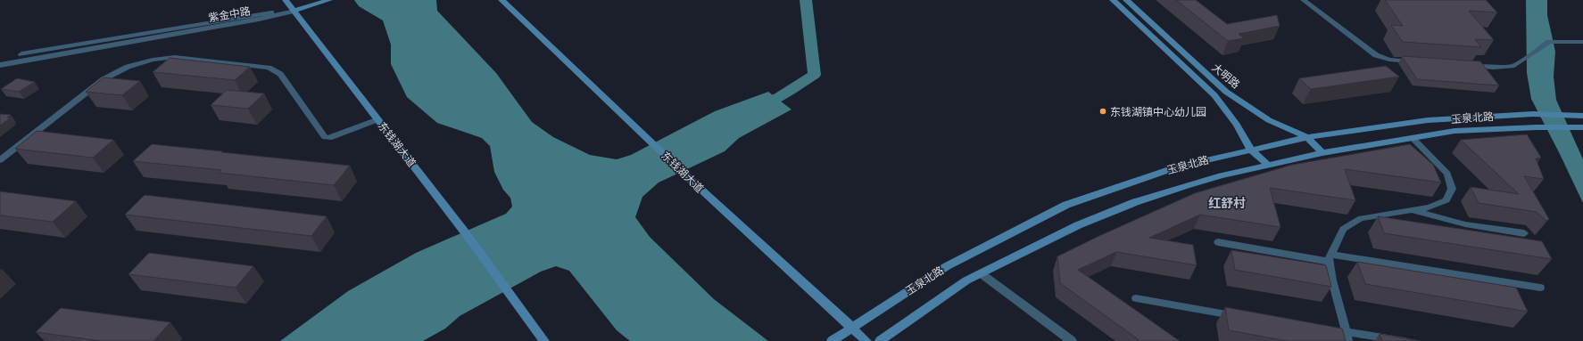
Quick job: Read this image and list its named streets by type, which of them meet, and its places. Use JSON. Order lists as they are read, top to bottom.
{
  "streets": {
    "street": [
      "紫金中路",
      "大明路",
      "玉泉北路",
      "东钱湖大道"
    ]
  },
  "crossings": [
    ["紫金中路", "东钱湖大道"],
    ["大明路", "玉泉北路"],
    ["玉泉北路", "东钱湖大道"]
  ],
  "districts": ["红舒村"],
  "places": ["东钱湖镇中心幼儿园"]
}
